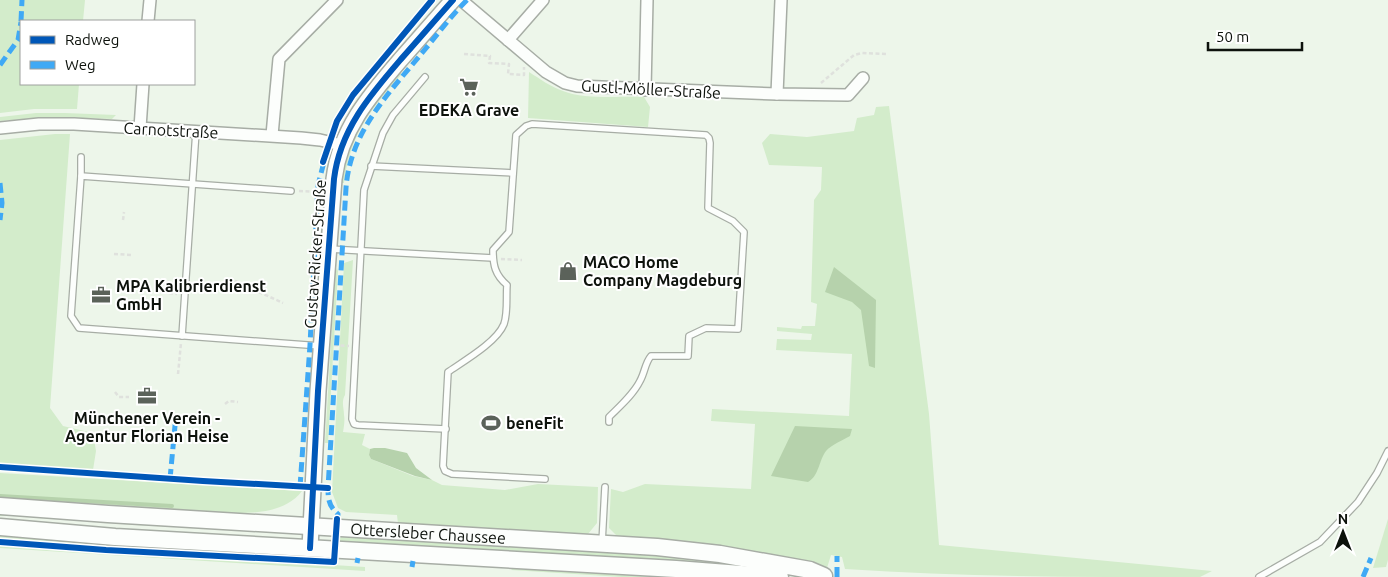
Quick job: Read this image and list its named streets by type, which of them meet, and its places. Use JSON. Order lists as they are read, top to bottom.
{
  "streets": {
    "main road": ["Ottersleber Chaussee"],
    "street": ["Gustl-Möller-Straße", "Carnotstraße", "Gustav-Ricker-Straße"]
  },
  "crossings": [
    ["Carnotstraße", "Gustav-Ricker-Straße"],
    ["Gustav-Ricker-Straße", "Ottersleber Chaussee"]
  ],
  "places": {
    "supermarket": ["EDEKA Grave"],
    "shop": ["MACO Home Company Magdeburg"],
    "office": ["MPA Kalibrierdienst GmbH", "Münchener Verein - Agentur Florian Heise"],
    "sports": ["beneFit"]
  },
  "legend": ["Radweg", "Weg"],
  "scale_bar": "50 m",
  "north": "top"
}
